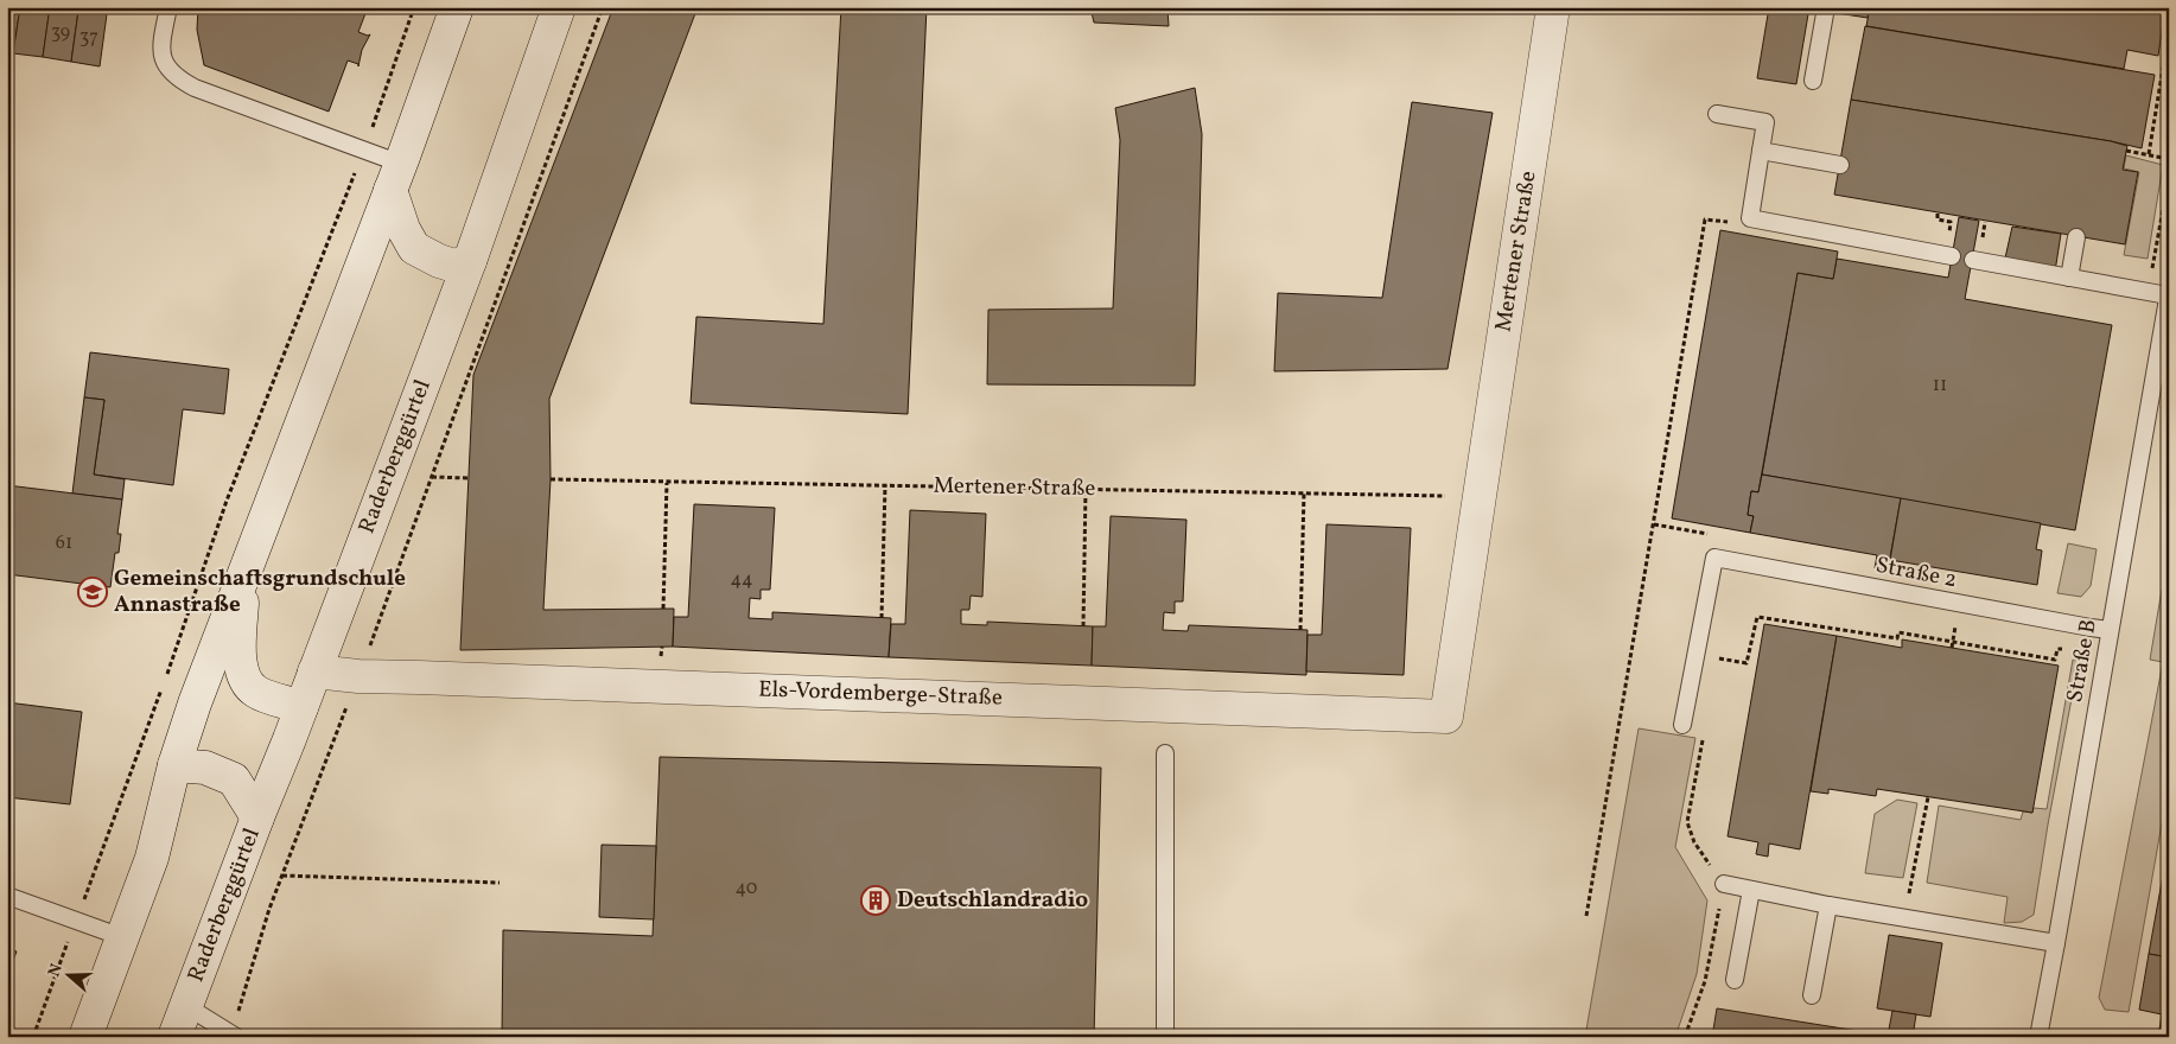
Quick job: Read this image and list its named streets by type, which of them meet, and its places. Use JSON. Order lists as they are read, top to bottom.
{
  "streets": {
    "main road": ["Mertener Straße", "Raderberggürtel", "Els-Vordemberge-Straße"],
    "lane": ["Straße 2", "Straße B"]
  },
  "crossings": [
    ["Mertener Straße", "Els-Vordemberge-Straße"],
    ["Raderberggürtel", "Els-Vordemberge-Straße"],
    ["Straße 2", "Straße B"]
  ],
  "places": {
    "school or university": ["Gemeinschaftsgrundschule Annastraße"],
    "building": ["Deutschlandradio"]
  },
  "house_numbers": [
    "39",
    "37",
    "11",
    "61",
    "44",
    "40"
  ],
  "north": "left"
}
